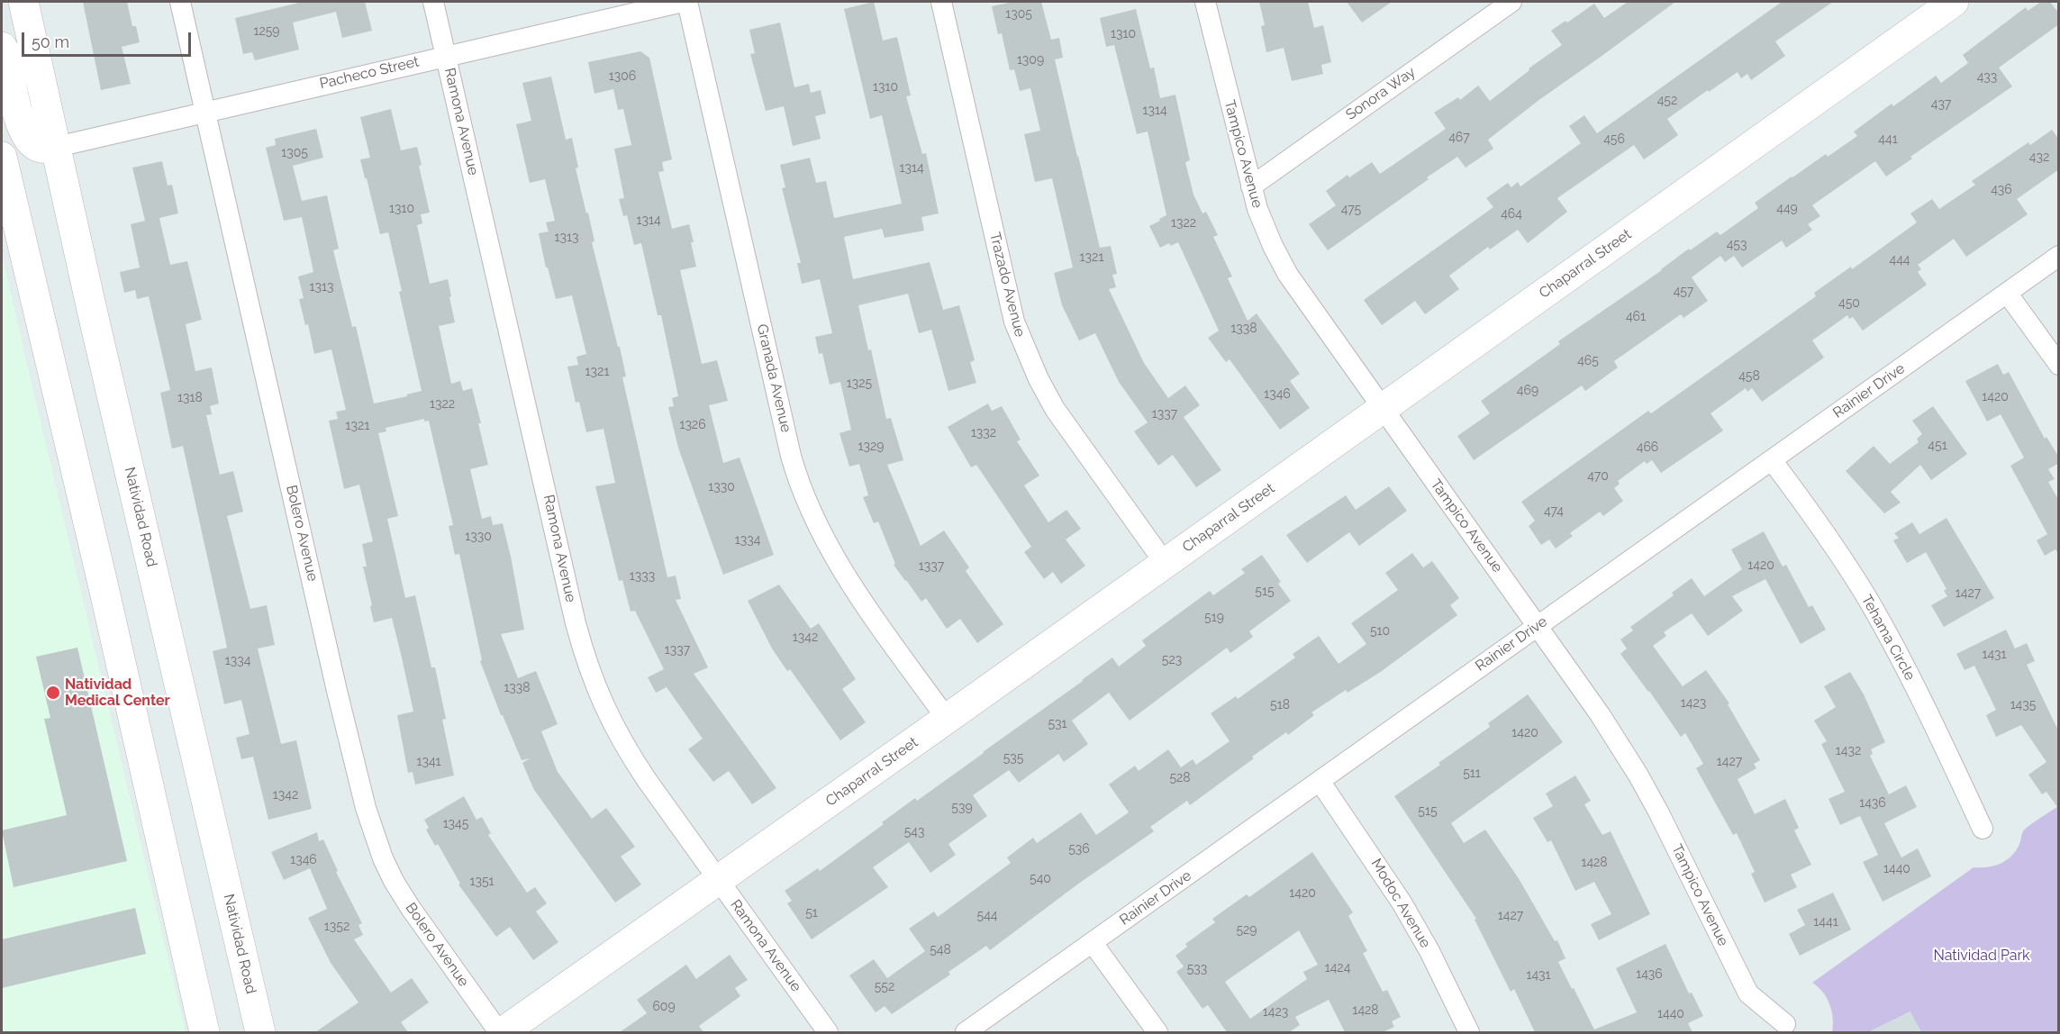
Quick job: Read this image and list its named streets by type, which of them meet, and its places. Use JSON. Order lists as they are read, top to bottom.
{
  "streets": {
    "main road": ["Chaparral Street", "Natividad Road"],
    "street": [
      "Pacheco Street",
      "Sonora Way",
      "Ramona Avenue",
      "Tampico Avenue",
      "Trazado Avenue",
      "Granada Avenue",
      "Rainier Drive",
      "Bolero Avenue",
      "Tehama Circle",
      "Modoc Avenue"
    ]
  },
  "crossings": [
    ["Pacheco Street", "Ramona Avenue"],
    ["Pacheco Street", "Natividad Road"],
    ["Pacheco Street", "Bolero Avenue"],
    ["Sonora Way", "Tampico Avenue"],
    ["Ramona Avenue", "Chaparral Street"],
    ["Tampico Avenue", "Chaparral Street"],
    ["Tampico Avenue", "Rainier Drive"],
    ["Chaparral Street", "Trazado Avenue"],
    ["Chaparral Street", "Granada Avenue"],
    ["Chaparral Street", "Bolero Avenue"],
    ["Rainier Drive", "Tehama Circle"],
    ["Rainier Drive", "Modoc Avenue"]
  ],
  "parks": ["Natividad Park"],
  "places": ["Natividad Medical Center"],
  "house_numbers": [
    "1305",
    "1259",
    "1310",
    "1309",
    "1306",
    "433",
    "1310",
    "452",
    "437",
    "1314",
    "467",
    "456",
    "441",
    "1305",
    "432",
    "1314",
    "436",
    "1310",
    "449",
    "475",
    "464",
    "1314",
    "1322",
    "1313",
    "453",
    "1321",
    "444",
    "1313",
    "457",
    "450",
    "461",
    "1338",
    "465",
    "1321",
    "458",
    "1325",
    "469",
    "1346",
    "1420",
    "1318",
    "1322",
    "1337",
    "1326",
    "1321",
    "1332",
    "451",
    "1329",
    "466",
    "470",
    "1330",
    "474",
    "1330",
    "1334",
    "1420",
    "1337",
    "1333",
    "515",
    "1427",
    "519",
    "510",
    "1342",
    "1337",
    "1431",
    "523",
    "1334",
    "1338",
    "1423",
    "518",
    "1435",
    "531",
    "1420",
    "1432",
    "535",
    "1341",
    "1427",
    "511",
    "528",
    "1342",
    "1436",
    "539",
    "515",
    "1345",
    "543",
    "536",
    "1346",
    "1428",
    "1440",
    "540",
    "1351",
    "1420",
    "51",
    "544",
    "1427",
    "1441",
    "1352",
    "529",
    "548",
    "1424",
    "533",
    "1436",
    "1431",
    "552",
    "609",
    "1428",
    "1423",
    "1440"
  ],
  "scale_bar": "50 m"
}
